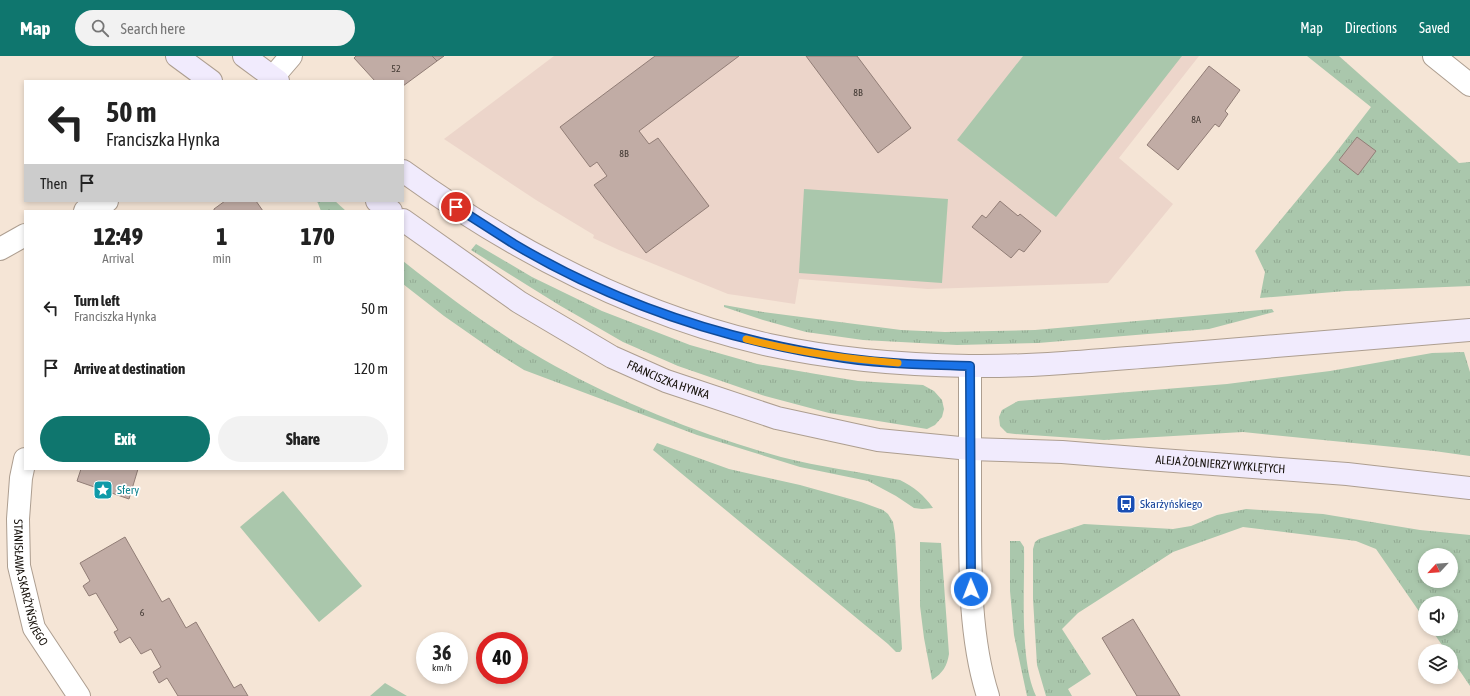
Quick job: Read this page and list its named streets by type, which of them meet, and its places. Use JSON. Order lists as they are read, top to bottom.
{
  "streets": {
    "main road": ["FRANCISZKA HYNKA", "ALEJA ŻOŁNIERZY WYKLĘTYCH"],
    "street": ["STANISŁAWA SKARŻYŃSKIEGO"]
  },
  "crossings": [
    ["FRANCISZKA HYNKA", "ALEJA ŻOŁNIERZY WYKLĘTYCH"]
  ],
  "places": {
    "place": ["Sfery"],
    "bus stop": ["Skarżyńskiego"]
  },
  "house_numbers": [
    "52",
    "8B",
    "8A",
    "8B",
    "6"
  ],
  "north": "bottom left",
  "page": {
    "header": "Map",
    "search": "Search here",
    "nav": ["Map", "Directions", "Saved"],
    "turn": ["50 m", "Franciszka Hynka"],
    "then": "Then",
    "eta": [
      "12:49",
      "Arrival",
      "1",
      "min",
      "170",
      "m"
    ],
    "list": [
      {
        "name": "Turn left",
        "note": "Franciszka Hynka",
        "value": "50 m"
      },
      {
        "name": "Arrive at destination",
        "value": "120 m"
      }
    ],
    "buttons": ["Exit", "Share"],
    "speed": "36 km/h",
    "limit": "40"
  }
}
